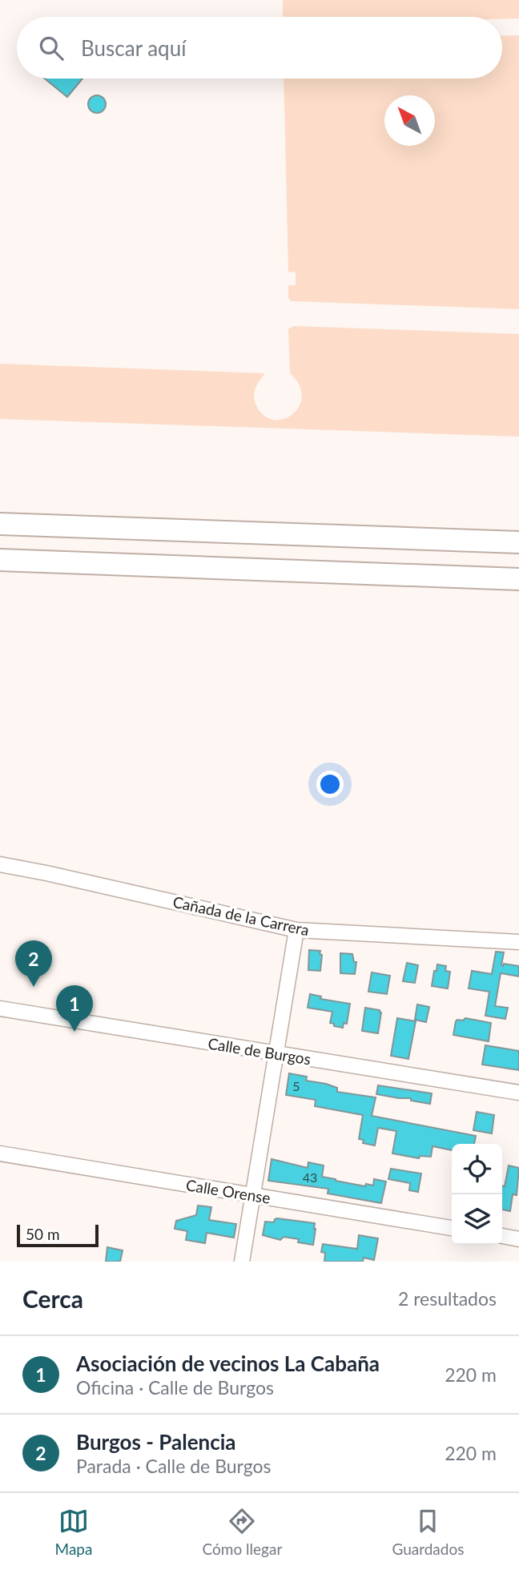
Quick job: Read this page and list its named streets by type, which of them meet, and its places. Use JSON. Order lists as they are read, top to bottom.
{
  "streets": {
    "street": ["Cañada de la Carrera", "Calle de Burgos", "Calle Orense"]
  },
  "house_numbers": ["5", "43"],
  "scale_bar": "50 m",
  "north": "top left",
  "page": {
    "search": "Buscar aquí",
    "pins": ["2", "1"],
    "scale": "50 m",
    "heading": ["Cerca", "2 resultados"],
    "list": [
      {
        "mark": "1",
        "name": "Asociación de vecinos La Cabaña",
        "note": "Oficina · Calle de Burgos",
        "value": "220 m"
      },
      {
        "mark": "2",
        "name": "Burgos - Palencia",
        "note": "Parada · Calle de Burgos",
        "value": "220 m"
      }
    ],
    "nav": ["Mapa", "Cómo llegar", "Guardados"]
  }
}
